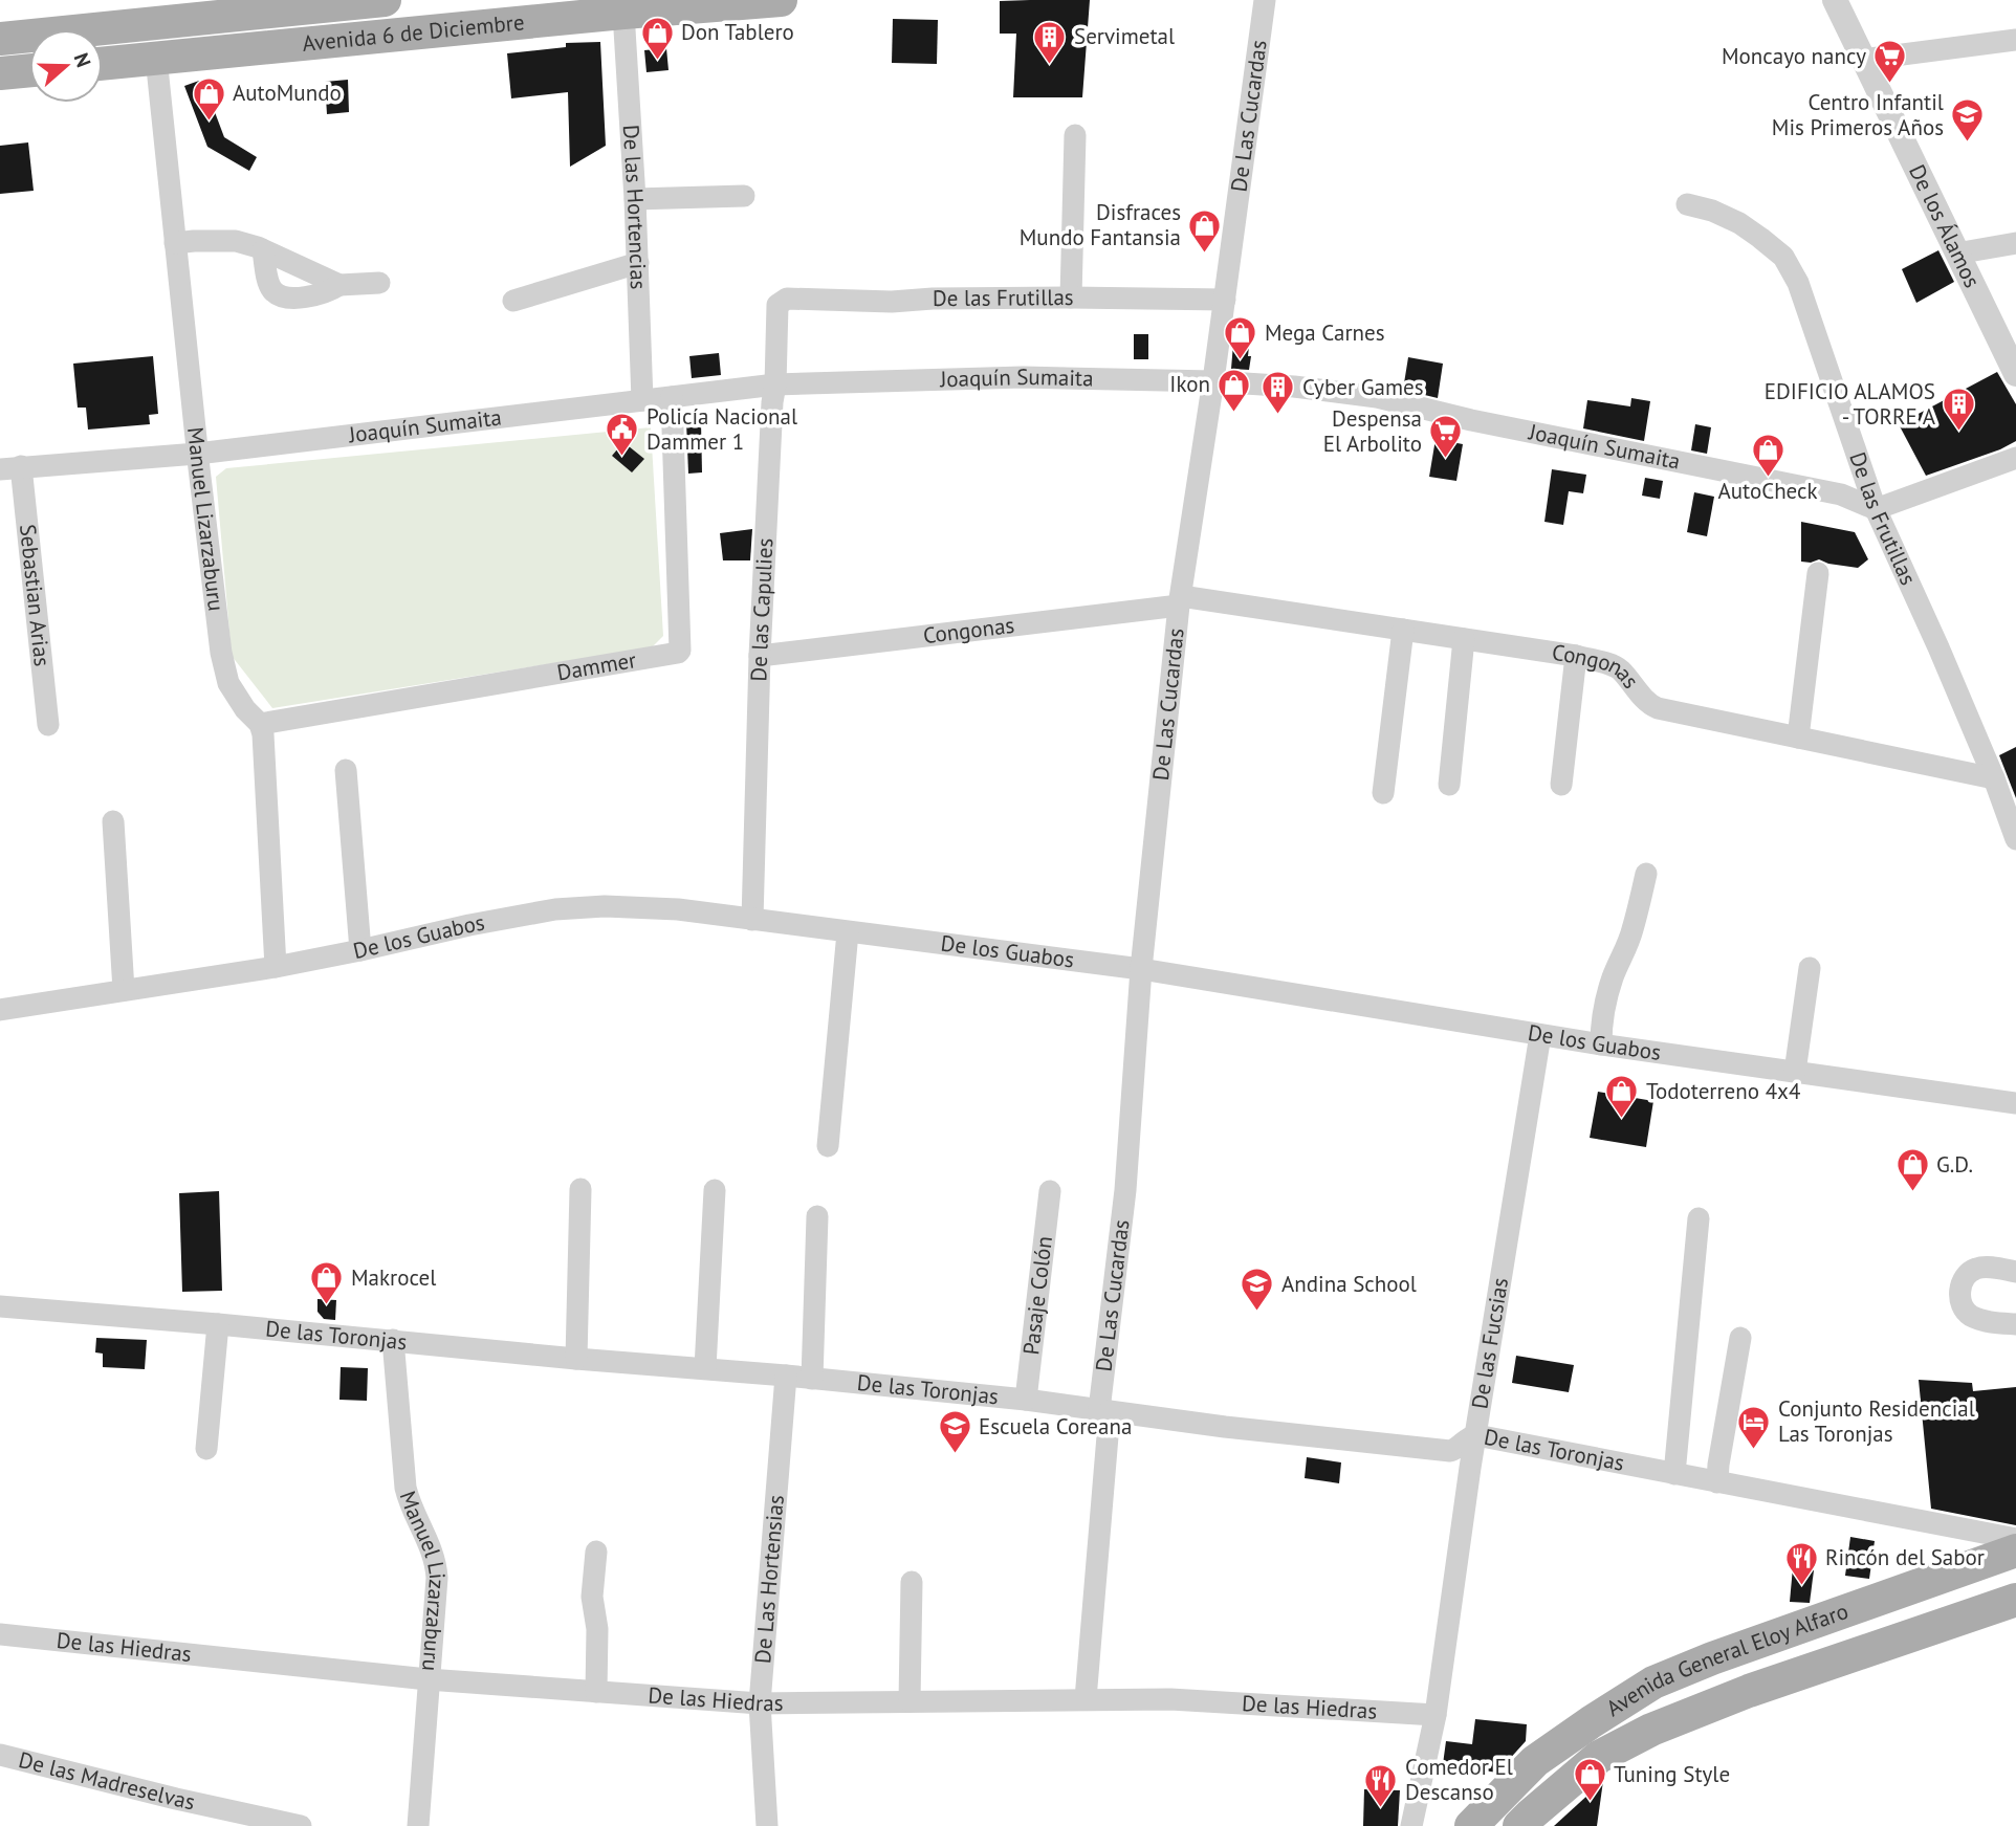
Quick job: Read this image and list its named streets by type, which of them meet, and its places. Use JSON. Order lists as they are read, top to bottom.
{
  "streets": {
    "main road": ["Avenida 6 de Diciembre", "Avenida General Eloy Alfaro"],
    "street": [
      "De Las Cucardas",
      "De las Hortencias",
      "De los Álamos",
      "De las Frutillas",
      "Joaquín Sumaita",
      "Manuel Lizarzaburu",
      "Sebastian Arias",
      "De las Capulies",
      "Congonas",
      "Dammer",
      "De los Guabos",
      "Pasaje Colón",
      "De las Toronjas",
      "De las Fucsias",
      "De Las Hortensias",
      "De las Hiedras",
      "De las Madreselvas"
    ]
  },
  "crossings": [
    ["Avenida 6 de Diciembre", "De las Hortencias"],
    ["Avenida 6 de Diciembre", "Manuel Lizarzaburu"],
    ["De Las Cucardas", "De las Frutillas"],
    ["De Las Cucardas", "Joaquín Sumaita"],
    ["De Las Cucardas", "Congonas"],
    ["De Las Cucardas", "De los Guabos"],
    ["De Las Cucardas", "De las Toronjas"],
    ["De Las Cucardas", "De las Hiedras"],
    ["De las Hortencias", "Joaquín Sumaita"],
    ["De las Frutillas", "Joaquín Sumaita"],
    ["De las Frutillas", "De las Capulies"],
    ["De las Frutillas", "Congonas"],
    ["Joaquín Sumaita", "Manuel Lizarzaburu"],
    ["Joaquín Sumaita", "Sebastian Arias"],
    ["Joaquín Sumaita", "De las Capulies"],
    ["Joaquín Sumaita", "Dammer"],
    ["Manuel Lizarzaburu", "Dammer"],
    ["Manuel Lizarzaburu", "De las Toronjas"],
    ["Manuel Lizarzaburu", "De las Hiedras"],
    ["De las Capulies", "Congonas"],
    ["De las Capulies", "De los Guabos"],
    ["De los Guabos", "De las Fucsias"],
    ["Pasaje Colón", "De las Toronjas"],
    ["De las Toronjas", "De las Fucsias"],
    ["De las Toronjas", "De Las Hortensias"],
    ["De las Fucsias", "De las Hiedras"],
    ["De Las Hortensias", "De las Hiedras"]
  ],
  "places": {
    "shop": [
      "Don Tablero",
      "AutoMundo",
      "Disfraces Mundo Fantansia",
      "Mega Carnes",
      "Ikon",
      "AutoCheck",
      "Todoterreno 4x4",
      "G.D.",
      "Makrocel",
      "Tuning Style"
    ],
    "building": ["Servimetal", "Cyber Games", "EDIFICIO ALAMOS - TORRE A"],
    "supermarket": ["Moncayo nancy", "Despensa El Arbolito"],
    "school or university": ["Centro Infantil Mis Primeros Años", "Andina School", "Escuela Coreana"],
    "public building": ["Policía Nacional Dammer 1"],
    "hotel": ["Conjunto Residencial Las Toronjas"],
    "restaurant": ["Rincón del Sabor", "Comedor El Descanso"]
  },
  "north": "right"
}
